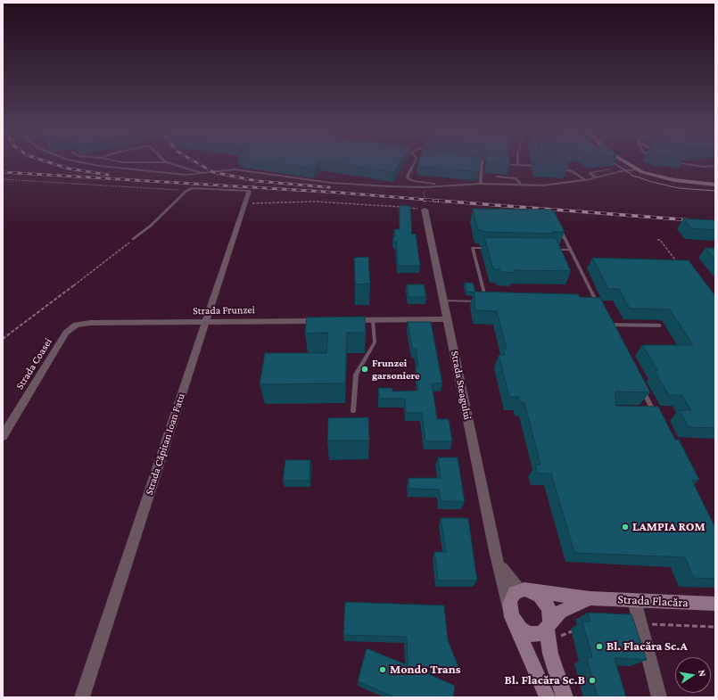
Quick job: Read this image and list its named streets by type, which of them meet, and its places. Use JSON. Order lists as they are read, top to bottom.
{
  "streets": {
    "main road": ["Strada Steagului", "Strada Flacăra"],
    "street": ["Strada Frunzei", "Strada Coasei", "Strada Căpitan Ioan Fatu"]
  },
  "crossings": [
    ["Strada Frunzei", "Strada Coasei"],
    ["Strada Frunzei", "Strada Căpitan Ioan Fatu"],
    ["Strada Steagului", "Strada Flacăra"]
  ],
  "places": [
    "Frunzei garsoniere",
    "LAMPIA ROM",
    "Bl. Flacăra Sc.A",
    "Mondo Trans",
    "Bl. Flacăra Sc.B"
  ],
  "north": "right"
}
